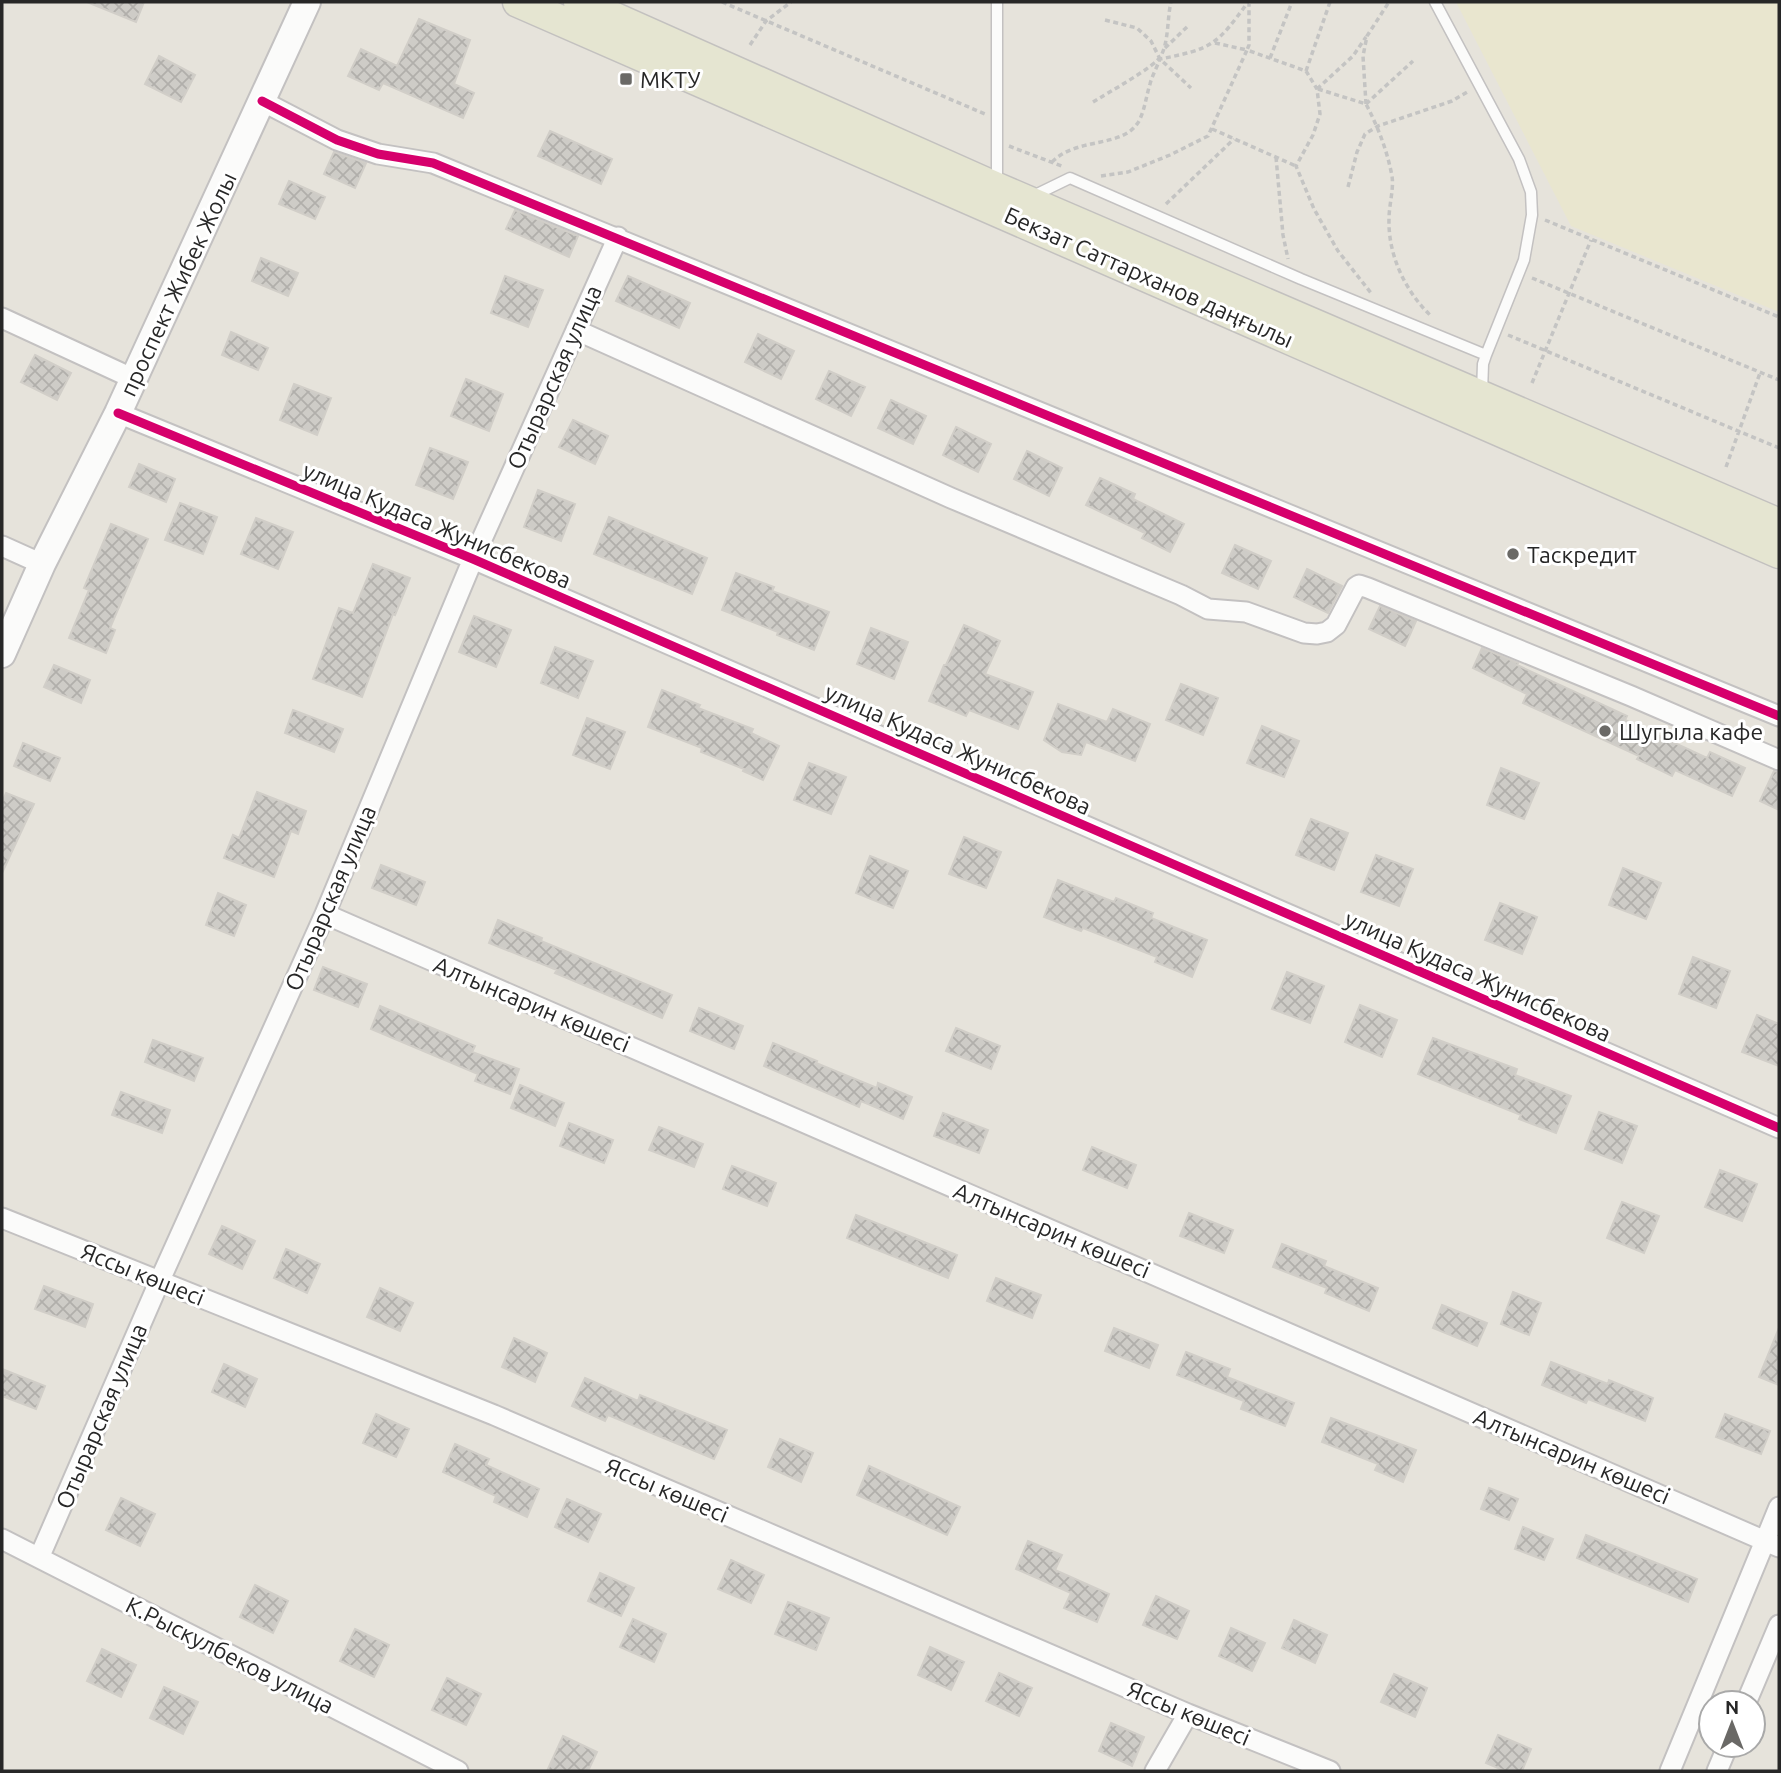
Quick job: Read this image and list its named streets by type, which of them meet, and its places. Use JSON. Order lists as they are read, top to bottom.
{
  "streets": {
    "main road": ["Бекзат Саттарханов даңғылы", "проспект Жибек Жолы"],
    "street": [
      "Отырарская улица",
      "улица Кудаса Жунисбекова",
      "Алтынсарин көшесі",
      "Яссы көшесі",
      "К.Рыскулбеков улица"
    ]
  },
  "crossings": [
    ["проспект Жибек Жолы", "улица Кудаса Жунисбекова"],
    ["Отырарская улица", "улица Кудаса Жунисбекова"],
    ["Отырарская улица", "Алтынсарин көшесі"],
    ["Отырарская улица", "Яссы көшесі"],
    ["Отырарская улица", "К.Рыскулбеков улица"]
  ],
  "places": {
    "transit": ["МКТУ"],
    "other": ["Таскредит", "Шугыла кафе"]
  },
  "north": "top"
}
